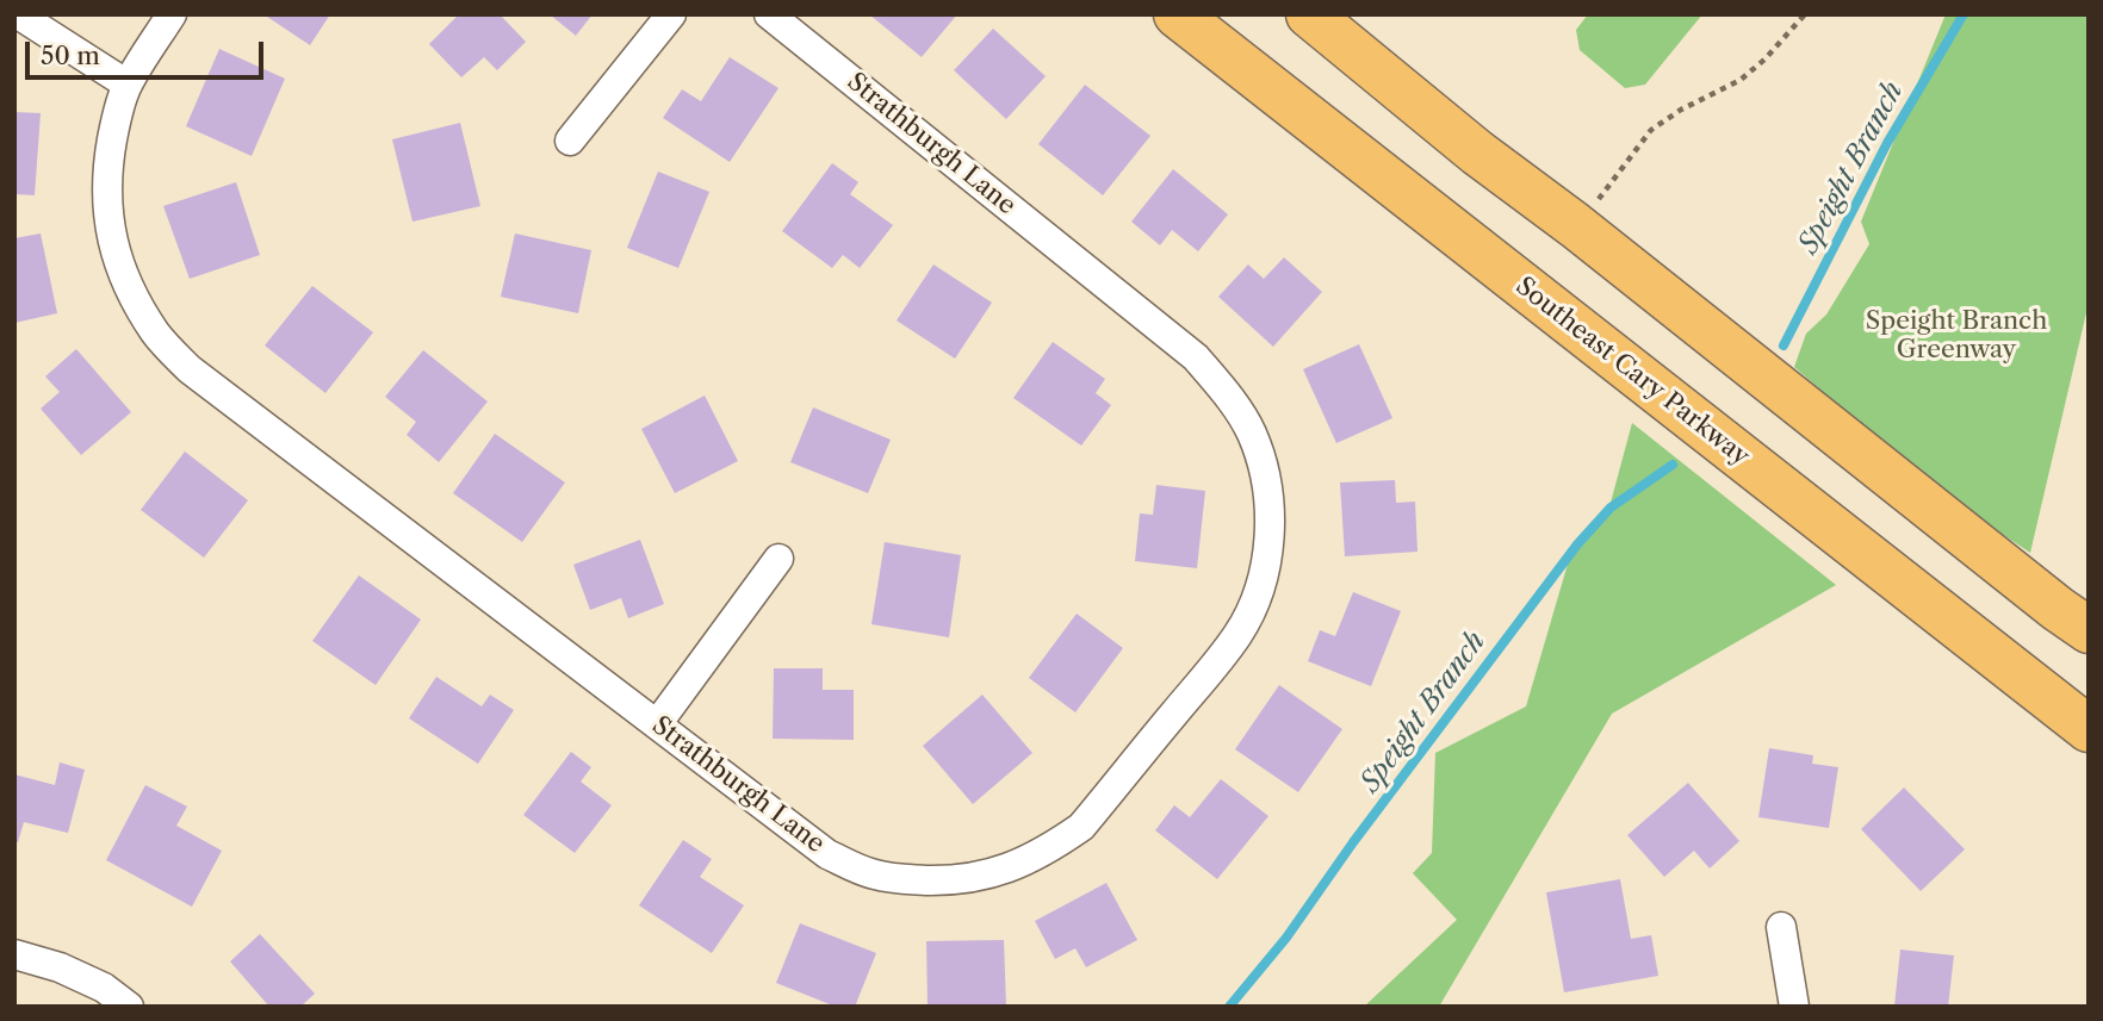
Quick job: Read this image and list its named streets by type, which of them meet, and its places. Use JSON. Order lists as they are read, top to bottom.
{
  "streets": {
    "main road": ["Southeast Cary Parkway"],
    "street": ["Strathburgh Lane"]
  },
  "water": ["Speight Branch"],
  "parks": ["Speight Branch Greenway"],
  "scale_bar": "50 m"
}
